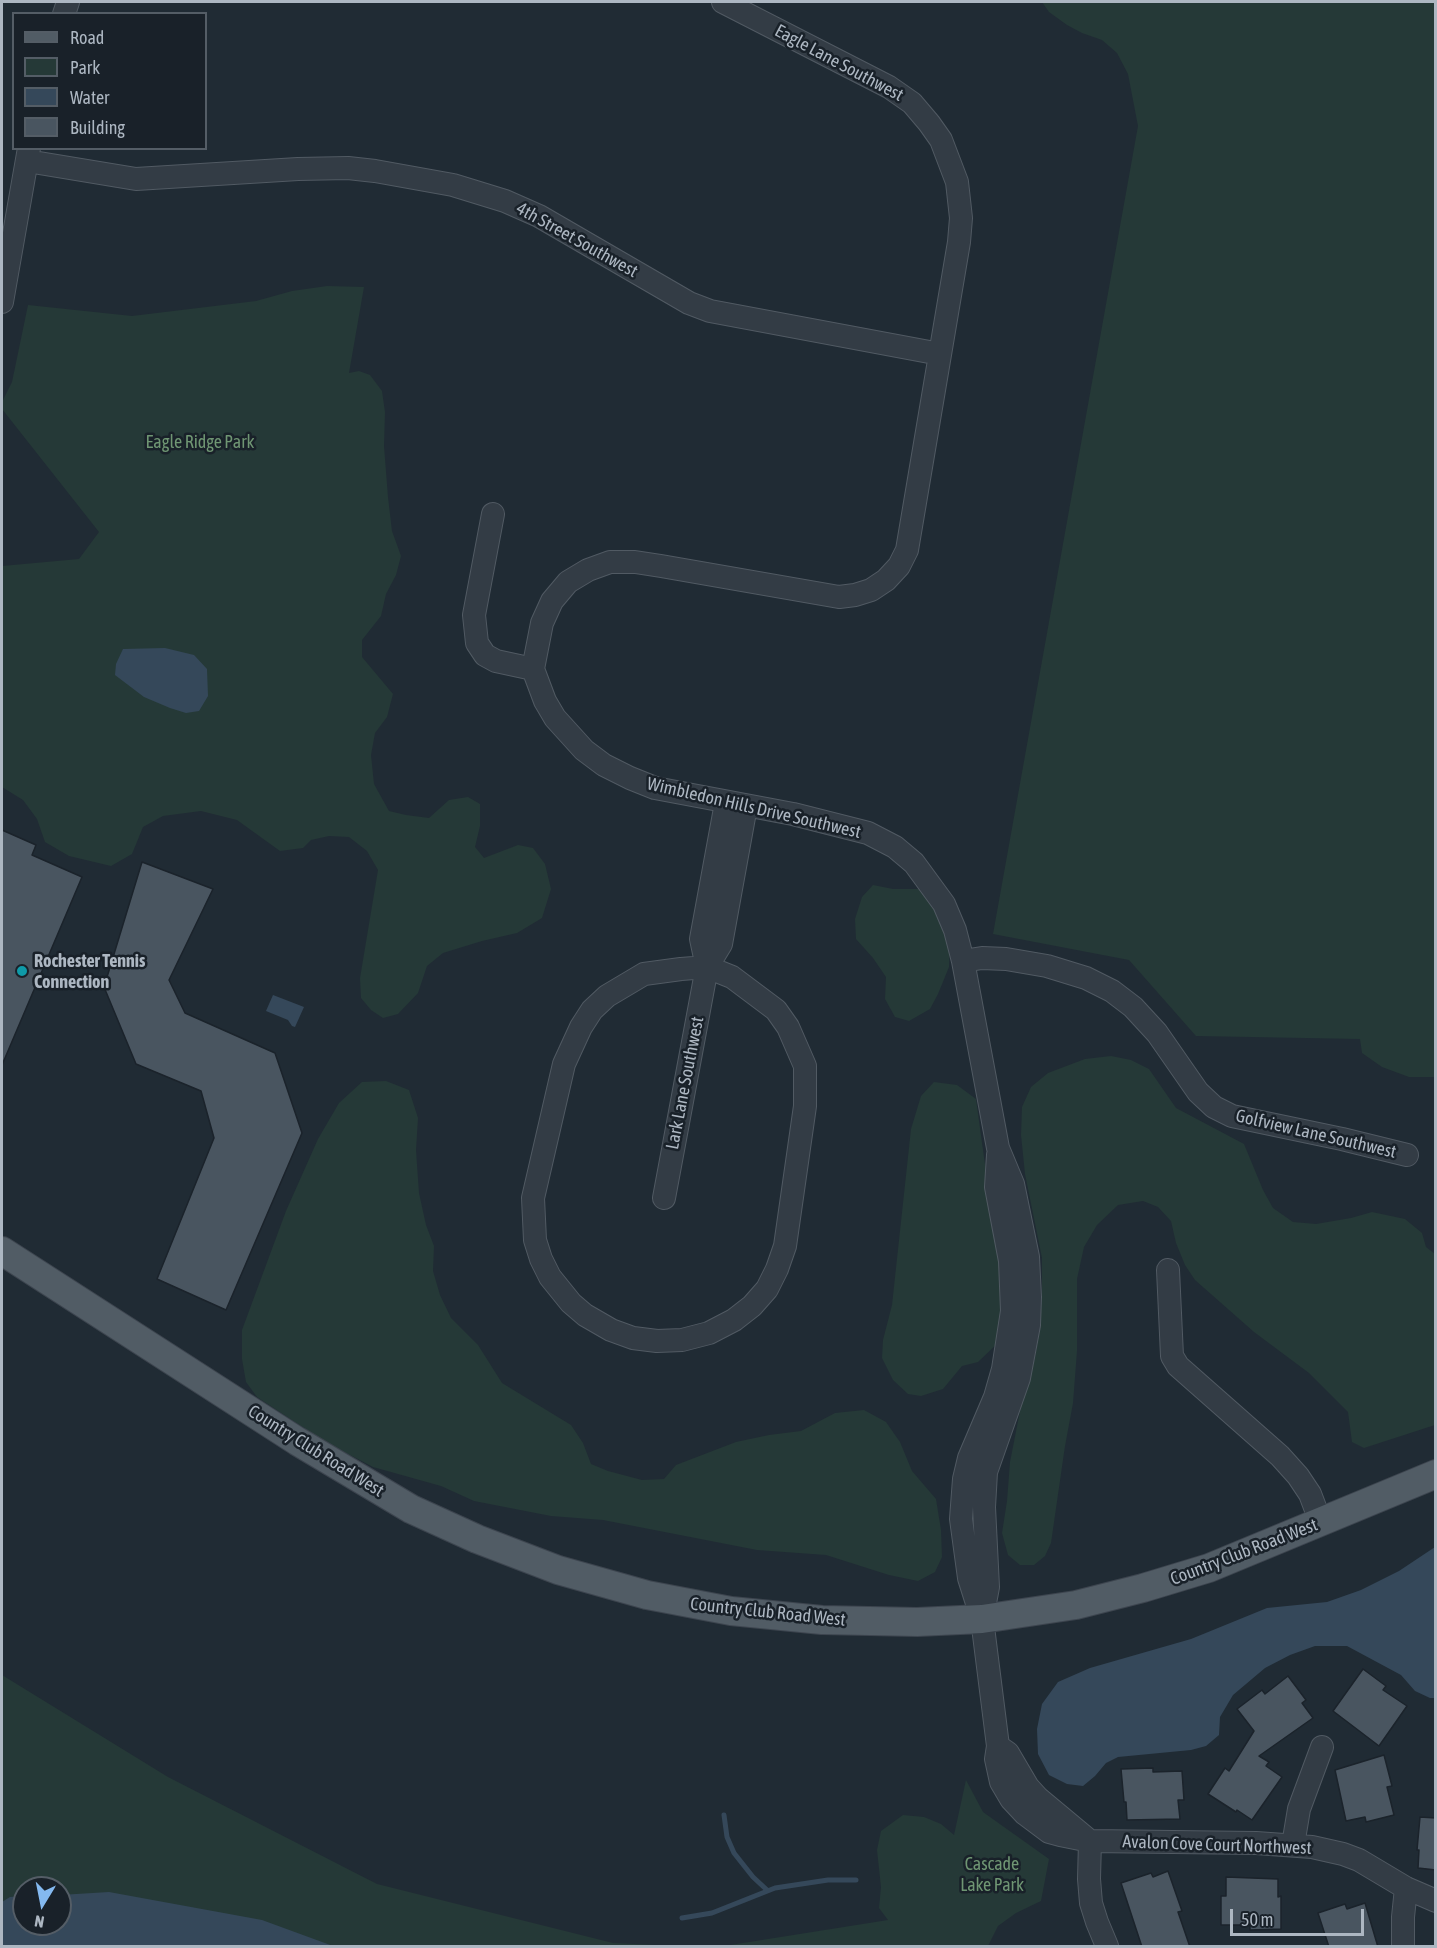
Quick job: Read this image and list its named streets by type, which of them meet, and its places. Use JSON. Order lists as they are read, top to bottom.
{
  "streets": {
    "main road": ["Country Club Road West"],
    "street": [
      "Eagle Lane Southwest",
      "4th Street Southwest",
      "Wimbledon Hills Drive Southwest",
      "Lark Lane Southwest",
      "Golfview Lane Southwest",
      "Avalon Cove Court Northwest"
    ]
  },
  "crossings": [
    ["Eagle Lane Southwest", "4th Street Southwest"],
    ["Wimbledon Hills Drive Southwest", "Lark Lane Southwest"],
    ["Wimbledon Hills Drive Southwest", "Golfview Lane Southwest"],
    ["Wimbledon Hills Drive Southwest", "Country Club Road West"]
  ],
  "parks": ["Eagle Ridge Park", "Cascade Lake Park"],
  "places": ["Rochester Tennis Connection"],
  "legend": [
    "Road",
    "Park",
    "Water",
    "Building"
  ],
  "scale_bar": "50 m",
  "north": "bottom"
}
